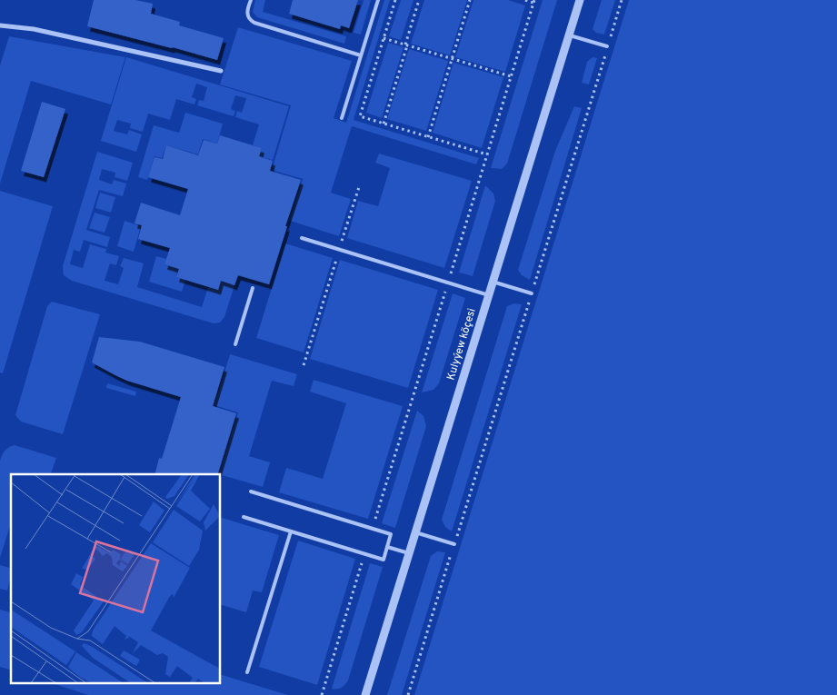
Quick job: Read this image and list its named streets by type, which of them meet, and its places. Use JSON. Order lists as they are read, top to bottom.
{
  "streets": {
    "street": ["Kulyýew köçesi"]
  }
}
